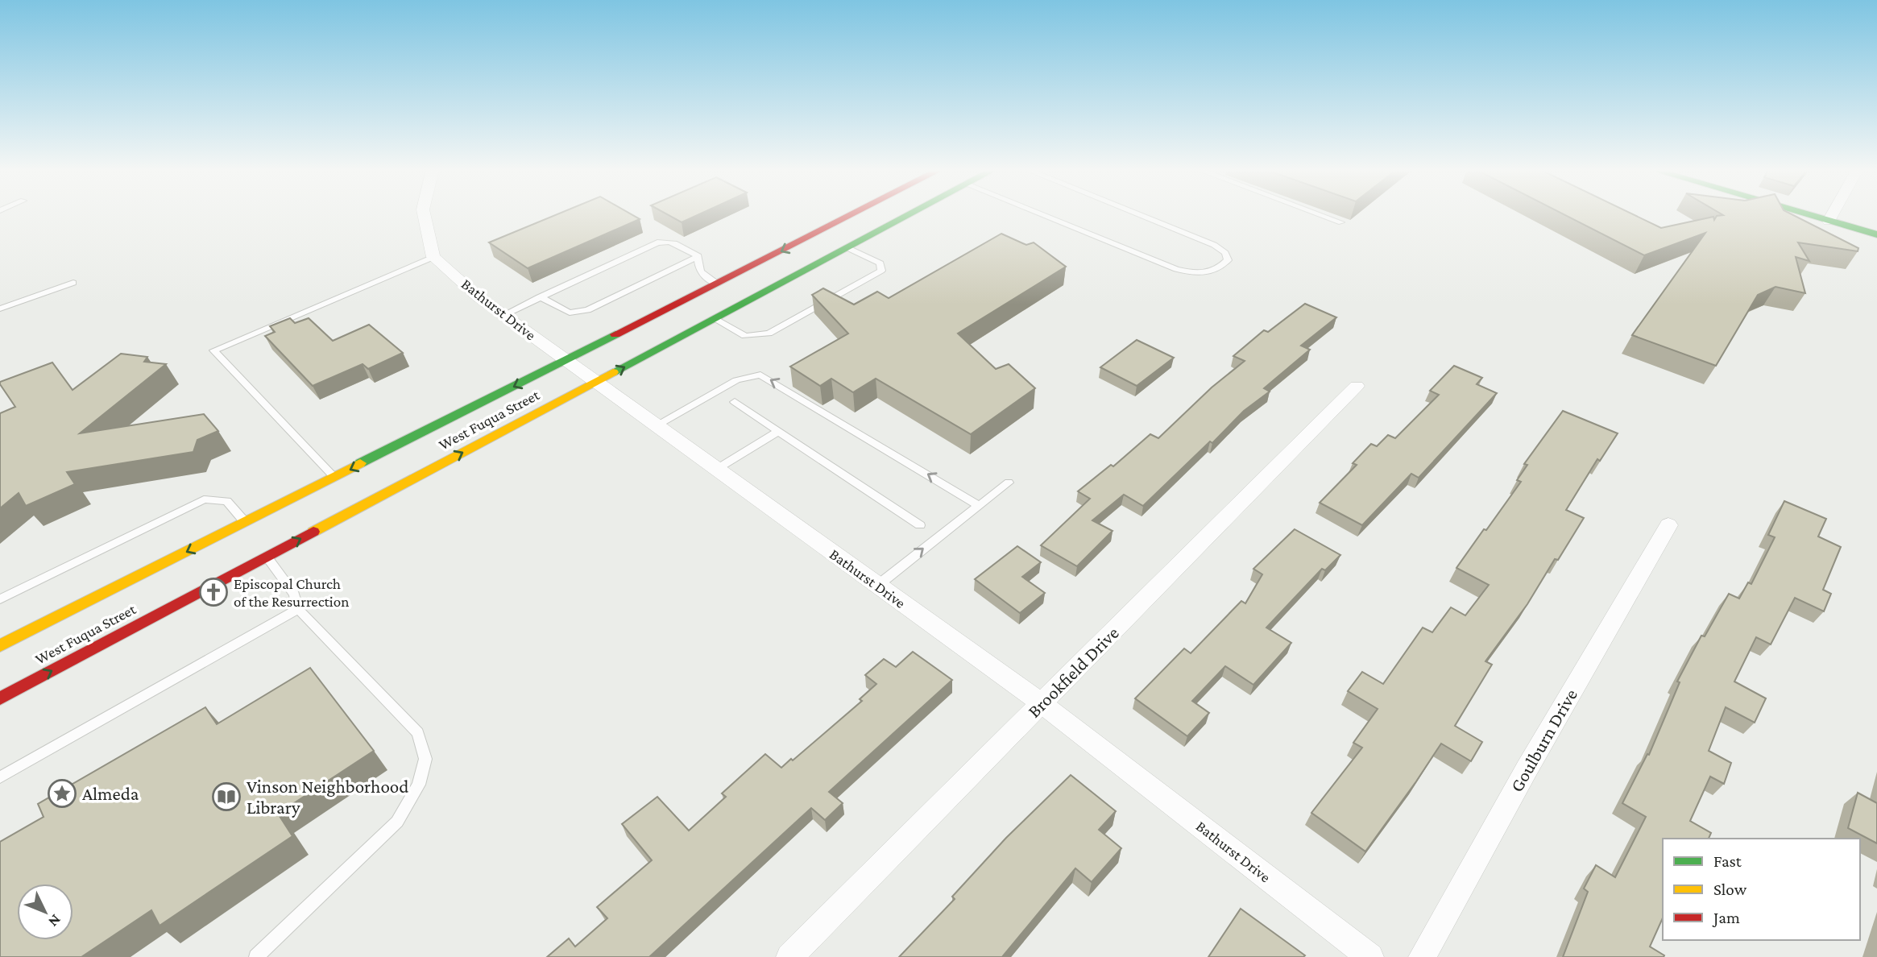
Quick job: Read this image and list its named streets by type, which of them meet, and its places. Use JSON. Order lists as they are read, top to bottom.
{
  "streets": {
    "main road": ["West Fuqua Street"],
    "street": ["Bathurst Drive", "Brookfield Drive", "Goulburn Drive"]
  },
  "crossings": [
    ["Bathurst Drive", "West Fuqua Street"],
    ["Bathurst Drive", "Brookfield Drive"]
  ],
  "places": {
    "church": ["Episcopal Church of the Resurrection"],
    "place": ["Almeda"],
    "library": ["Vinson Neighborhood Library"]
  },
  "legend": ["Fast", "Slow", "Jam"],
  "north": "bottom right"
}
